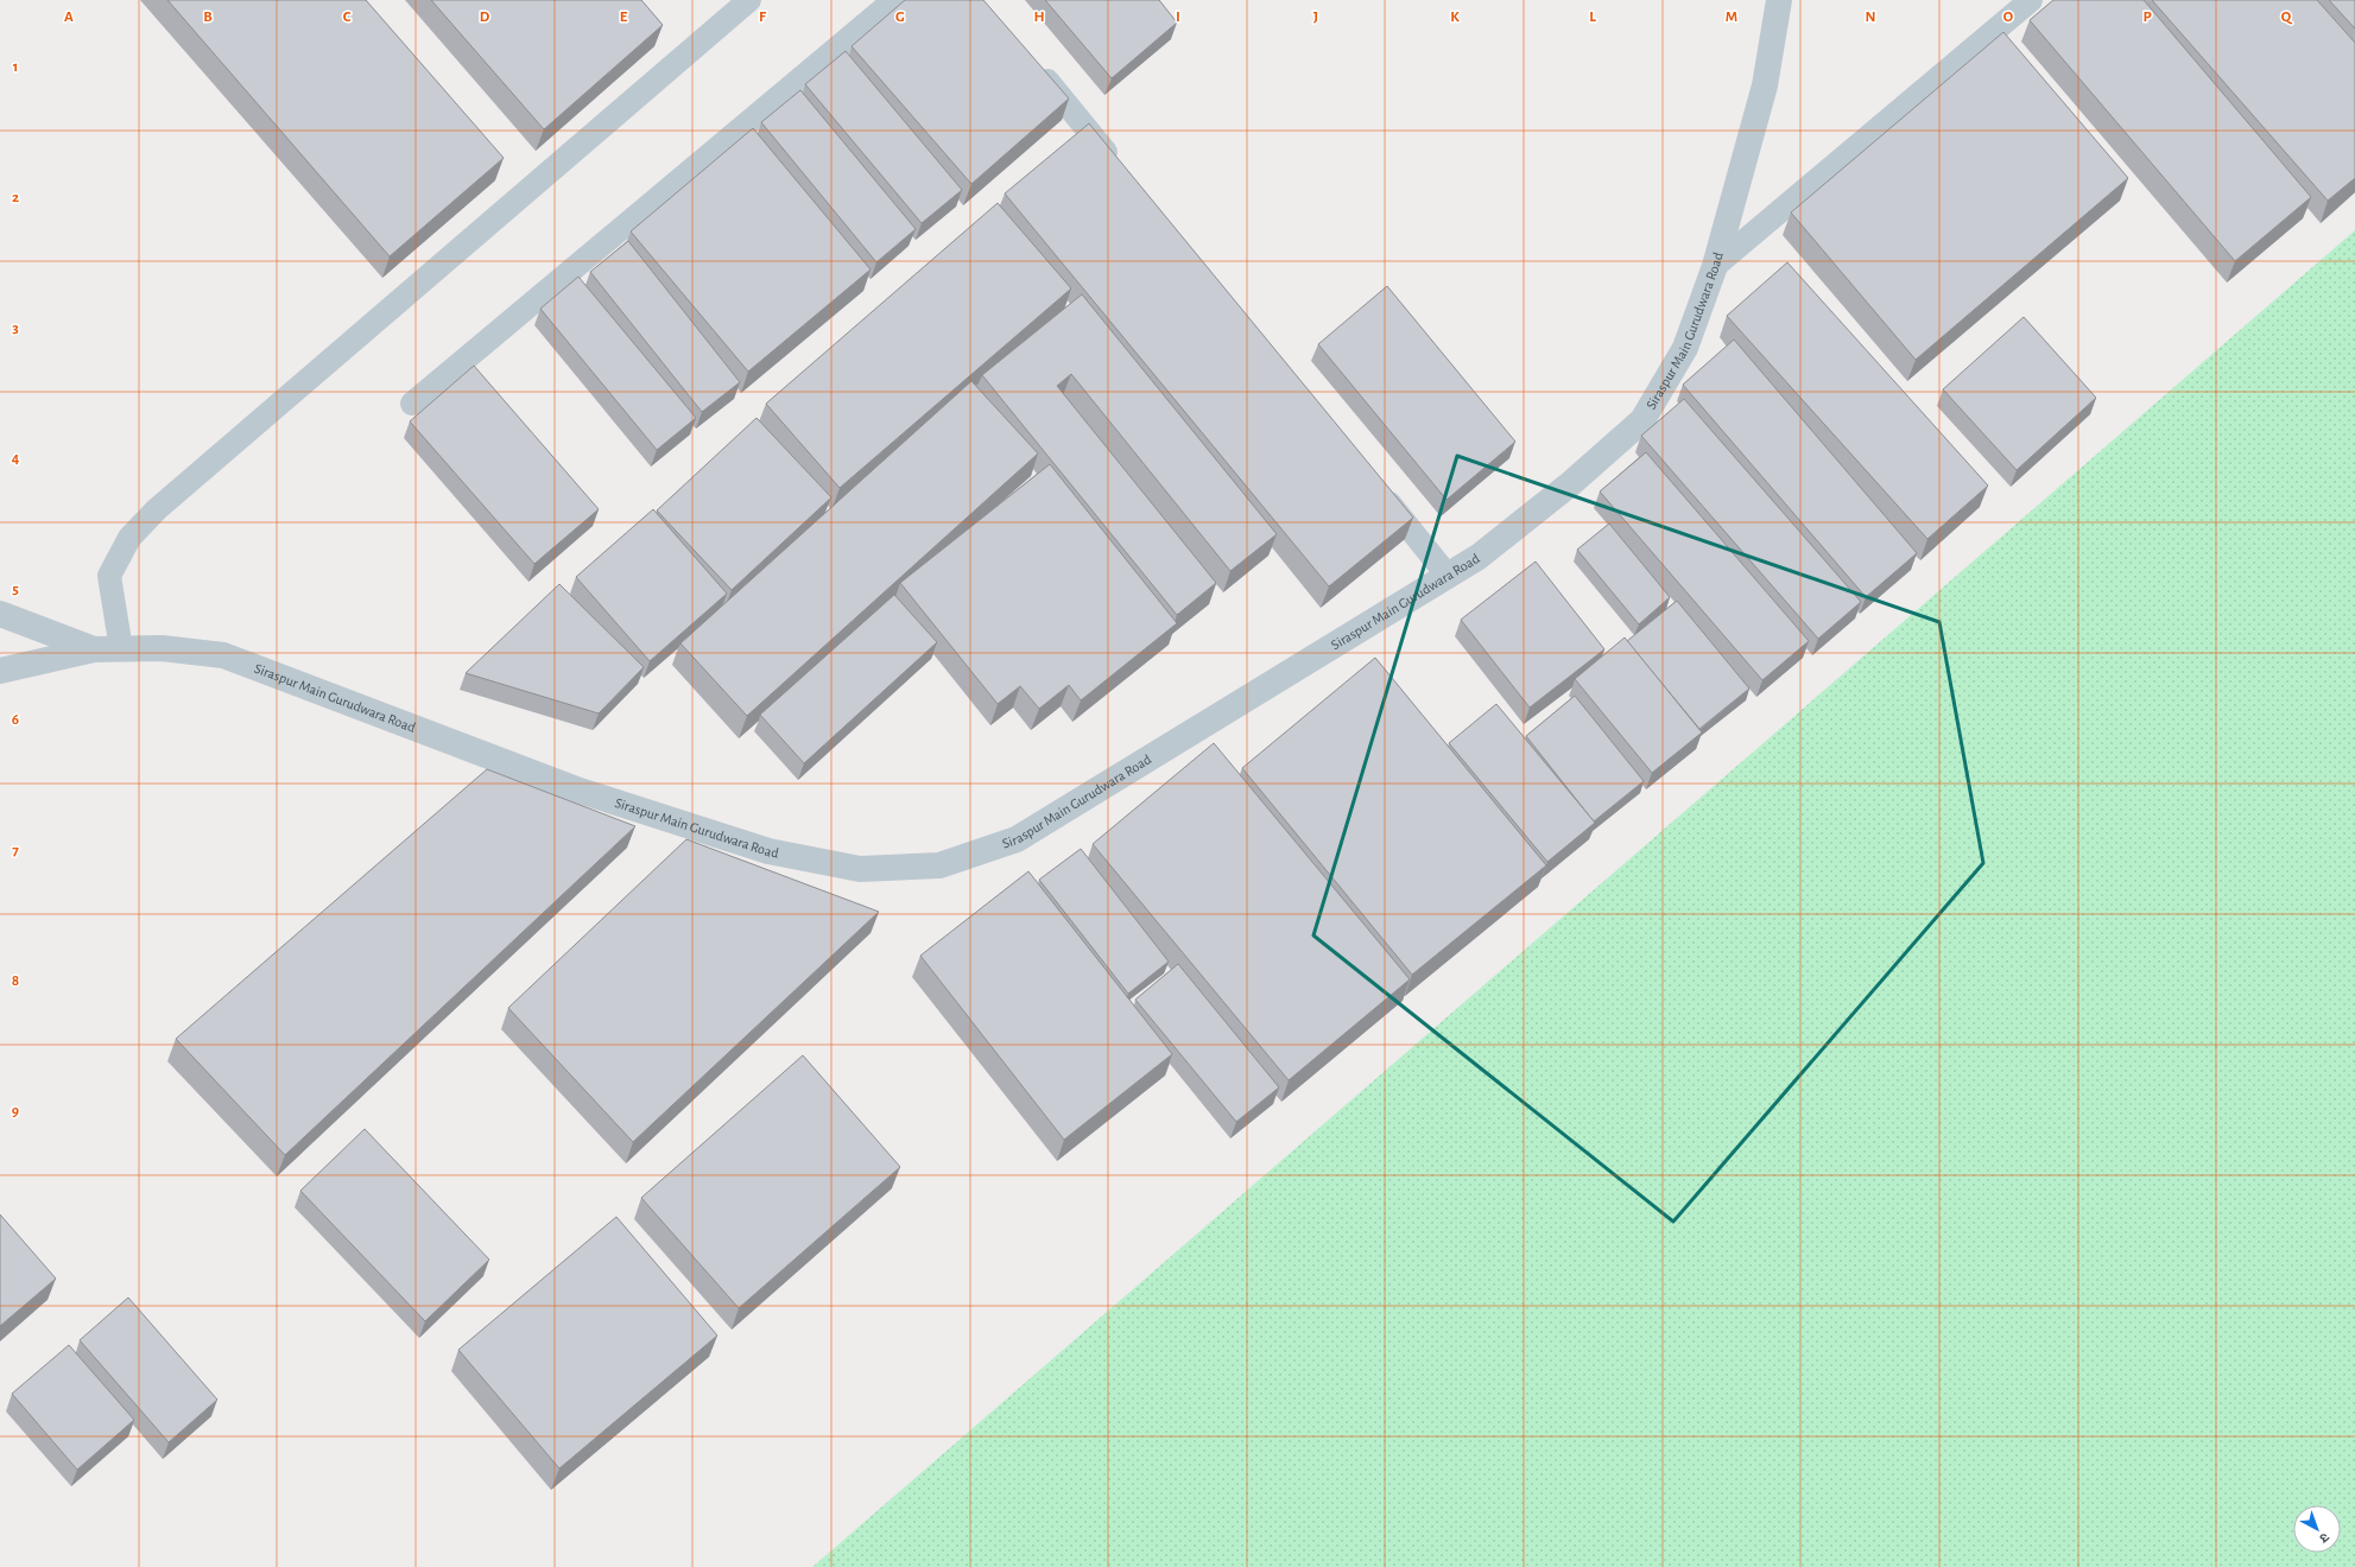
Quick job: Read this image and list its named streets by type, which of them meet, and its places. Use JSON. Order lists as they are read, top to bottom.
{
  "streets": {
    "street": ["Siraspur Main Gurudwara Road"]
  },
  "north": "bottom right",
  "grid": {
    "columns": [
      "A",
      "B",
      "C",
      "D",
      "E",
      "F",
      "G",
      "H",
      "I",
      "J",
      "K",
      "L",
      "M",
      "N",
      "O",
      "P",
      "Q"
    ],
    "rows": [
      "1",
      "2",
      "3",
      "4",
      "5",
      "6",
      "7",
      "8",
      "9"
    ]
  }
}
